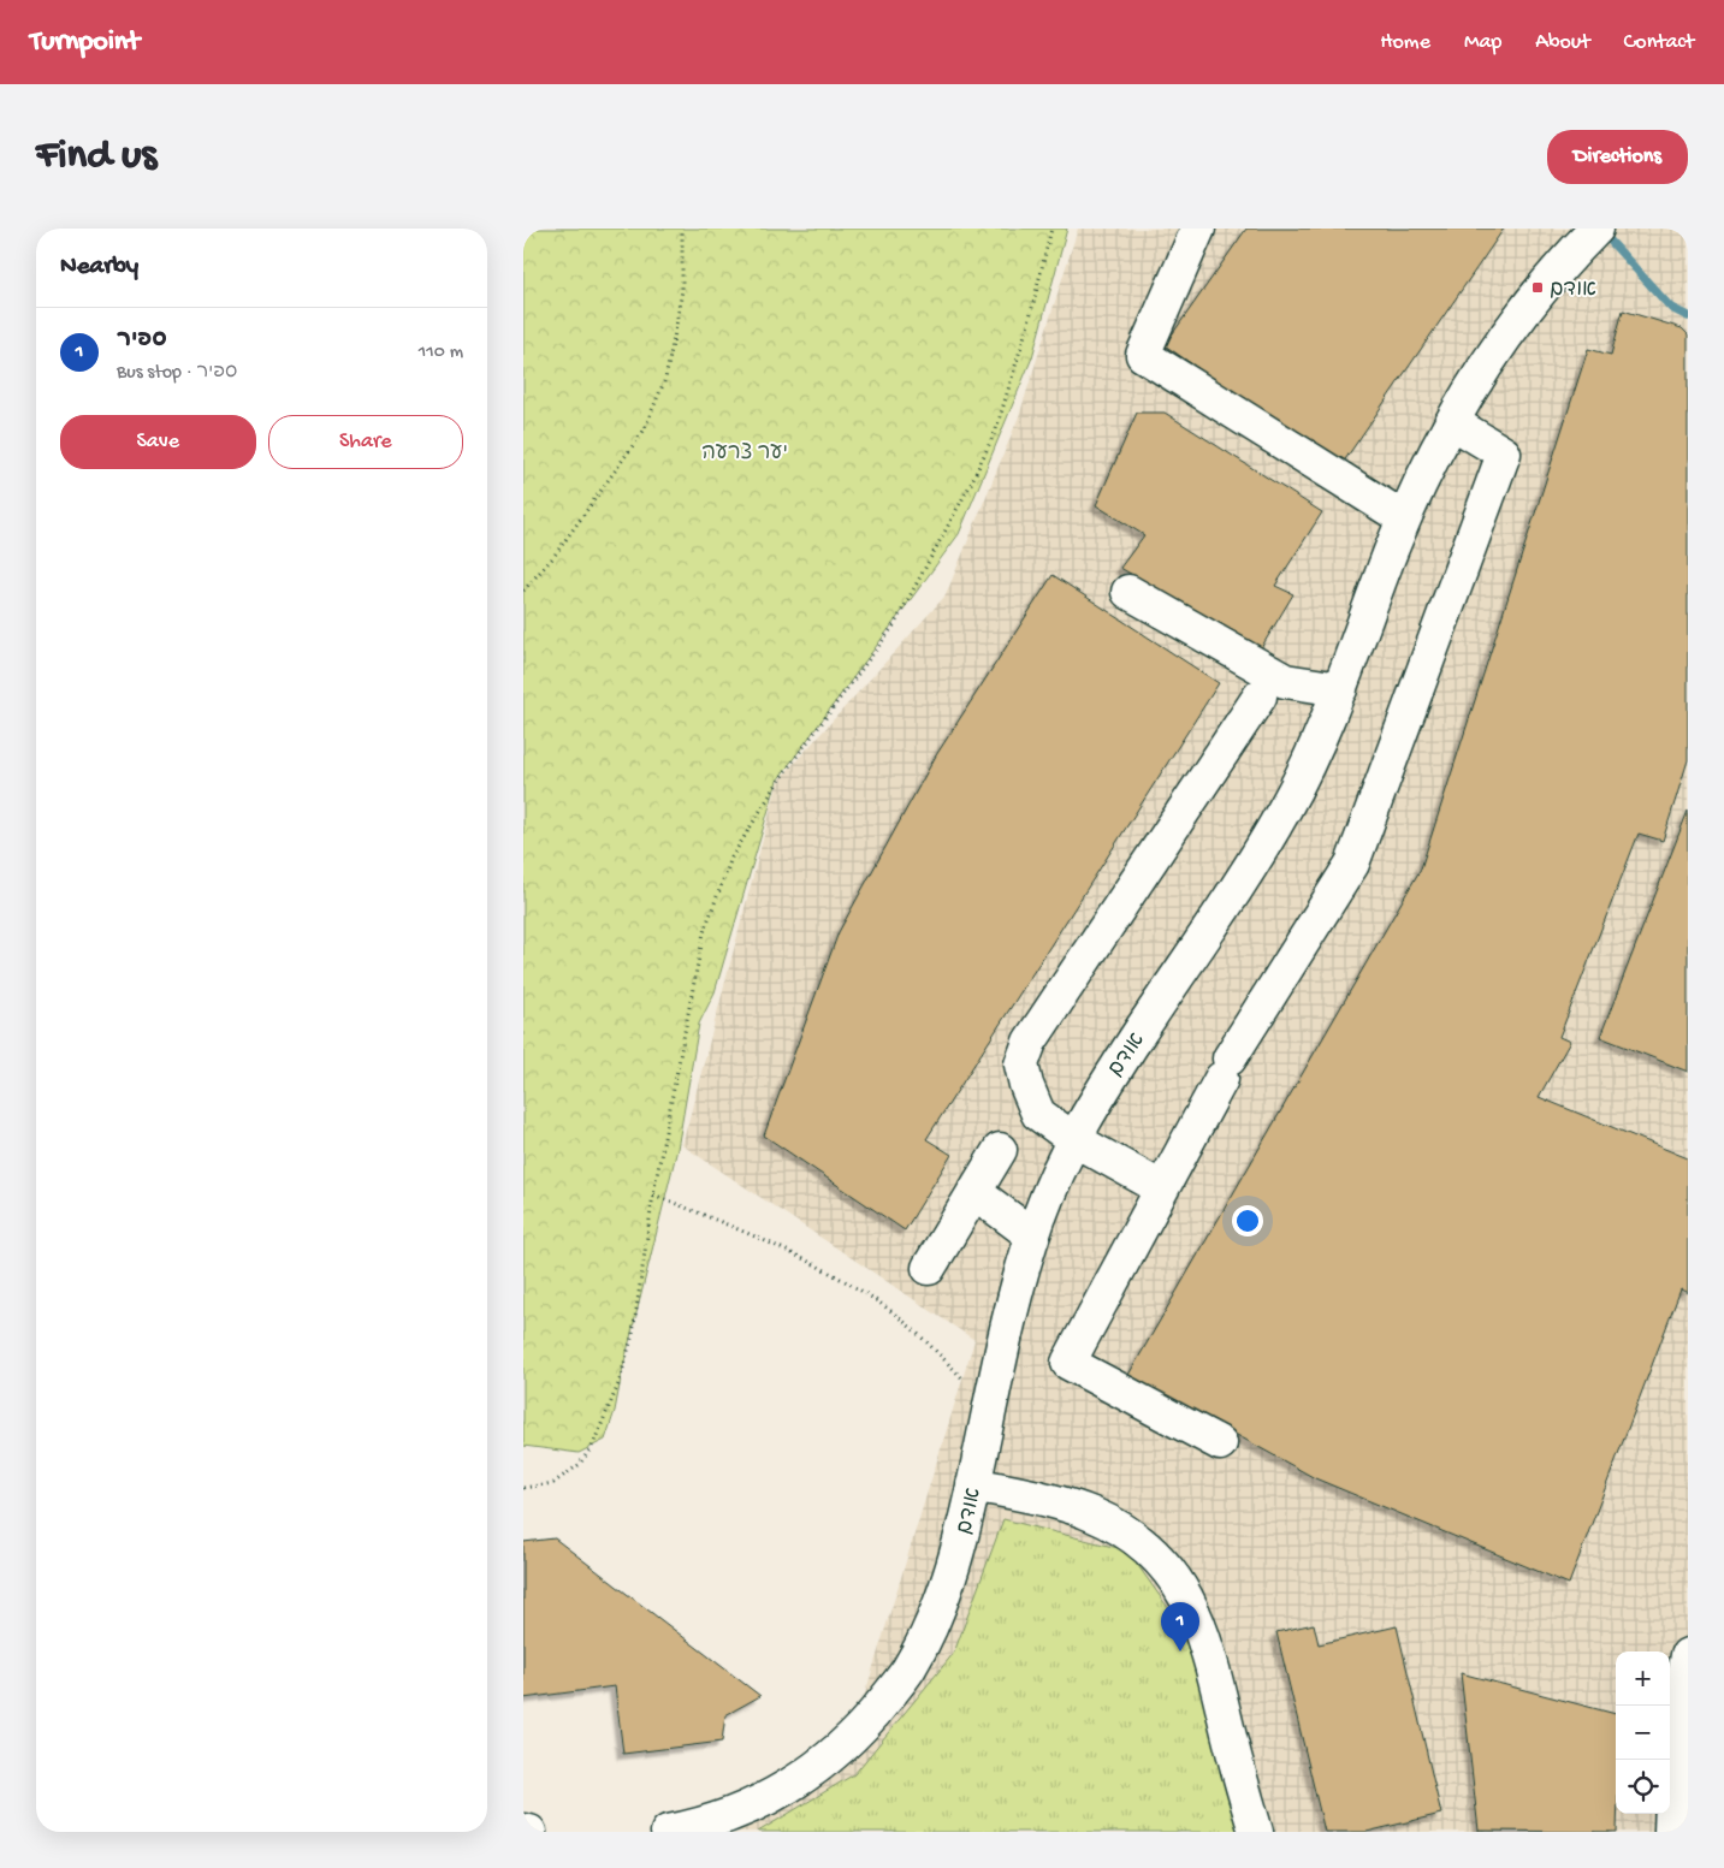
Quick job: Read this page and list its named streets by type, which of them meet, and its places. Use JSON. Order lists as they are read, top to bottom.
{
  "streets": {
    "street": ["אודם"]
  },
  "parks": ["יער צרעה"],
  "places": {
    "transit": ["אודם"]
  },
  "page": {
    "header": "Turnpoint",
    "nav": [
      "Home",
      "Map",
      "About",
      "Contact"
    ],
    "buttons": [
      "Directions",
      ["Save", "Share"]
    ],
    "title": "Find us",
    "heading": "Nearby",
    "list": [
      {
        "mark": "1",
        "name": "ספיר",
        "note": "Bus stop · ספיר",
        "value": "110 m"
      }
    ],
    "pins": "1",
    "map_buttons": ["+", "−"]
  }
}
